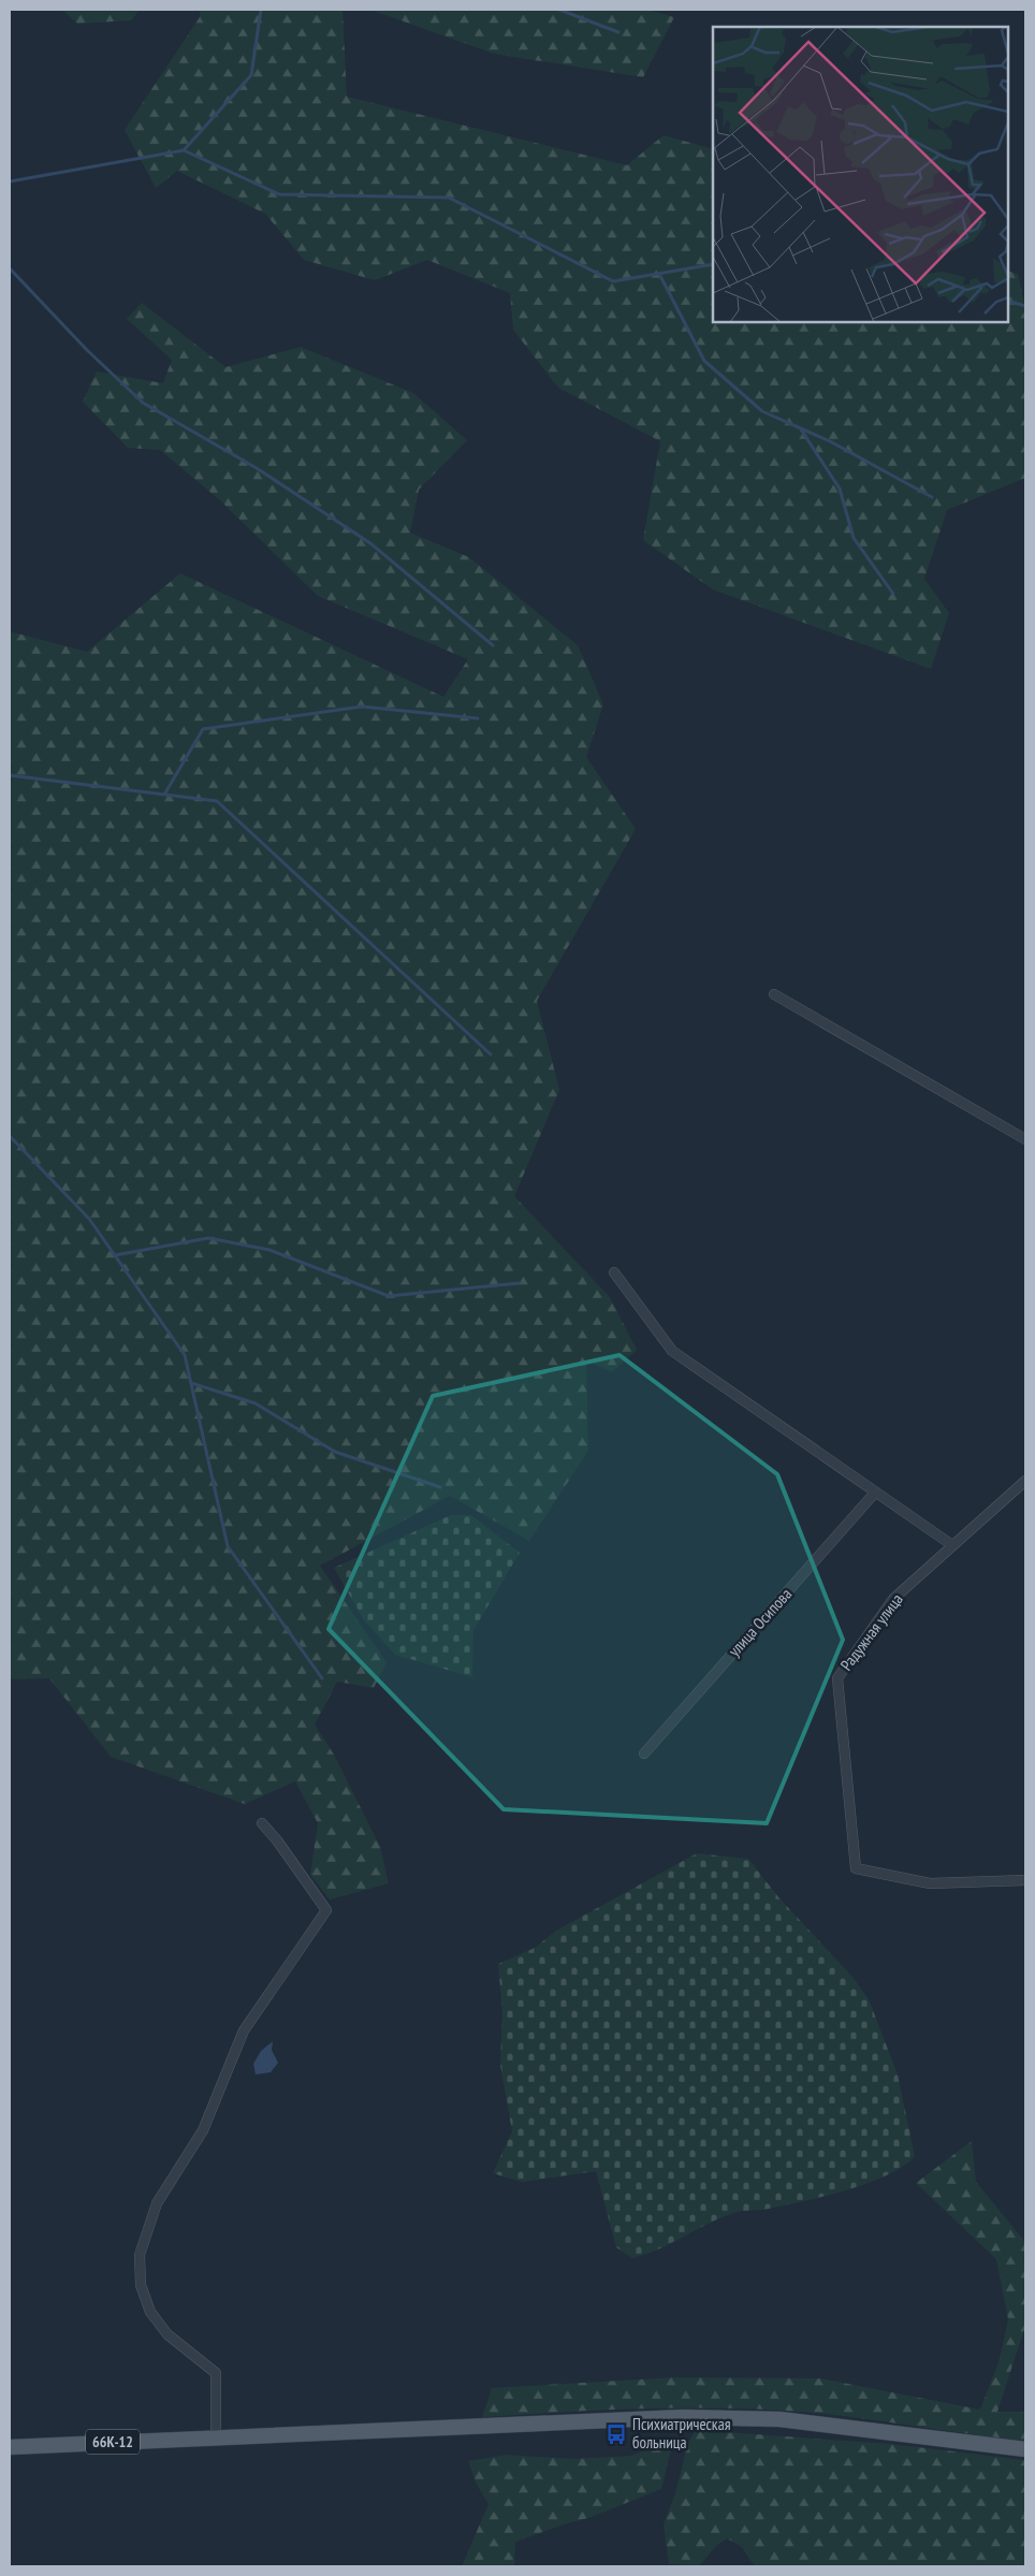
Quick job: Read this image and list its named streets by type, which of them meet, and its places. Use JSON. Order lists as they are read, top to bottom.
{
  "streets": {
    "main road": ["66К-12"],
    "street": ["улица Осипова", "Радужная улица"]
  },
  "places": {
    "bus stop": ["Психиатрическая больница"]
  }
}
